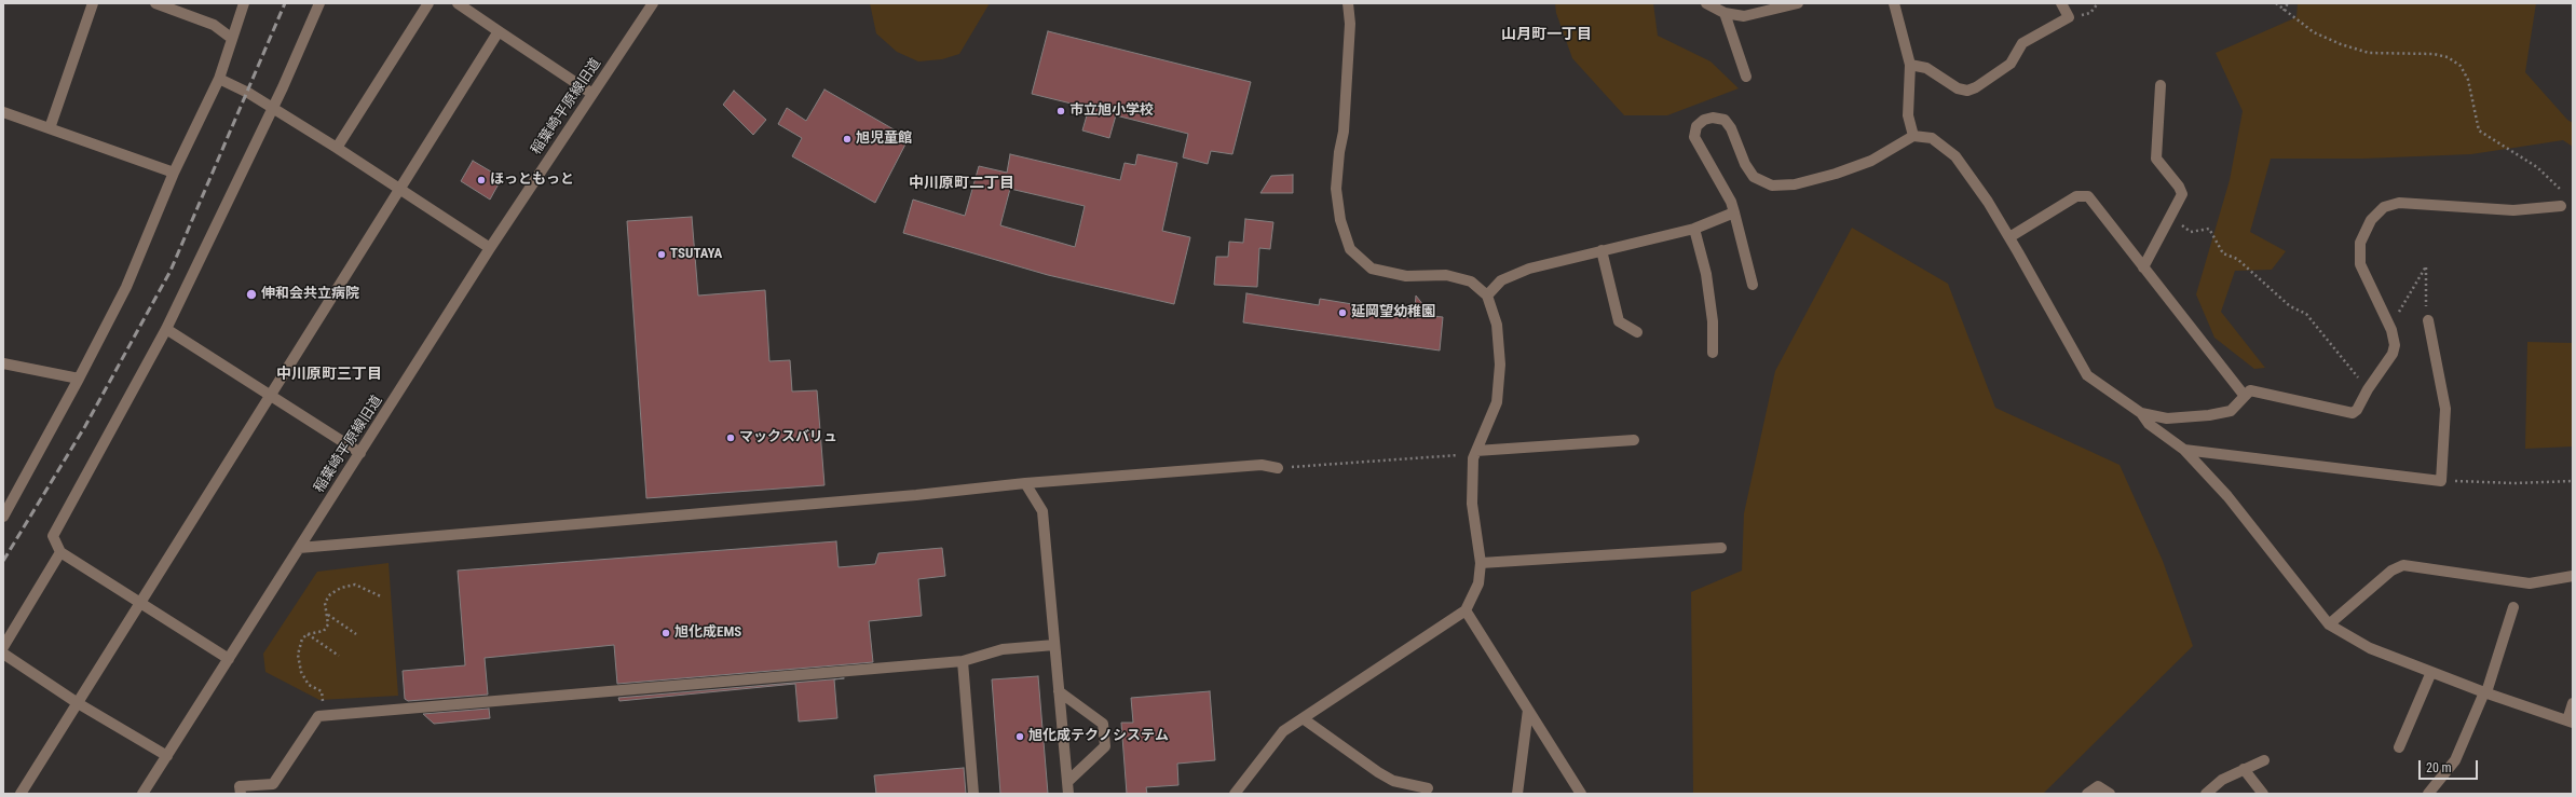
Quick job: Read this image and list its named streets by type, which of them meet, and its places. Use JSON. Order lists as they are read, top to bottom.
{
  "streets": {
    "street": ["稲葉崎平原線旧道"]
  },
  "districts": ["山月町一丁目", "中川原町二丁目", "中川原町三丁目"],
  "places": [
    "市立旭小学校",
    "旭児童館",
    "ほっともっと",
    "TSUTAYA",
    "伸和会共立病院",
    "延岡望幼稚園",
    "マックスバリュ",
    "旭化成EMS",
    "旭化成テクノシステム"
  ],
  "scale_bar": "20 m"
}
